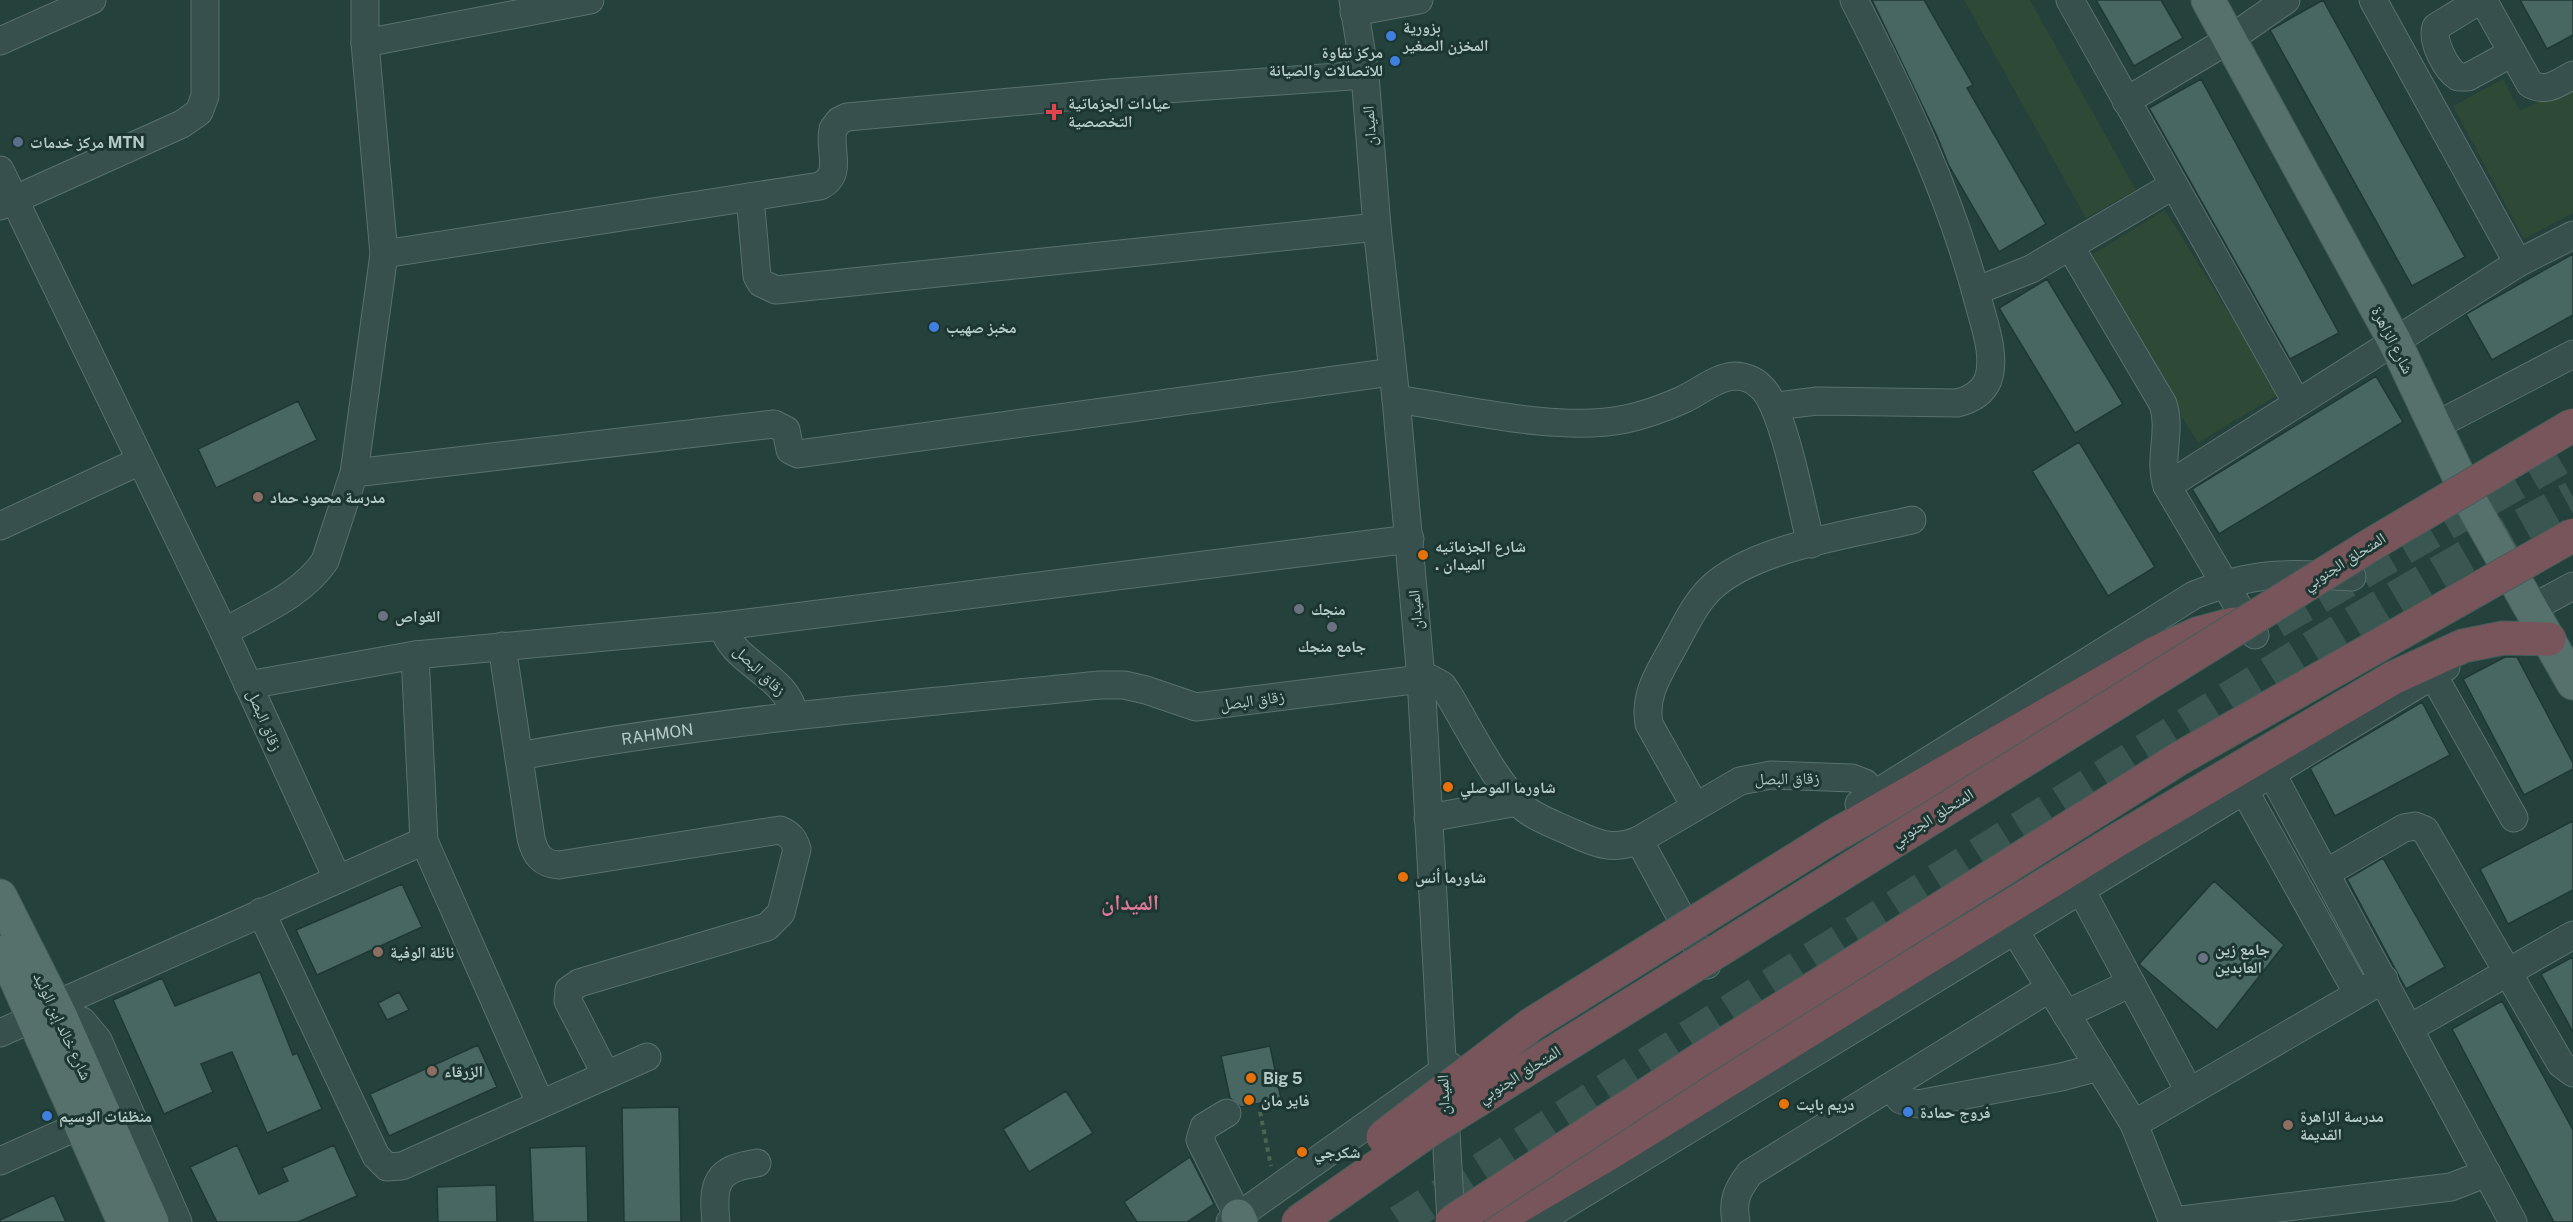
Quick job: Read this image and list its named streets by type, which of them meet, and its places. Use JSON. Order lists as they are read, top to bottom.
{
  "streets": {
    "highway": ["المتحلق الجنوبي"],
    "main road": ["شارع الزاهرة", "شارع خالد إبن الوليد"],
    "street": ["الميدان", "زقاق البصل", "RAHMON"]
  },
  "crossings": [
    ["الميدان", "زقاق البصل"],
    ["زقاق البصل", "RAHMON"]
  ],
  "districts": ["الميدان"],
  "places": {
    "other": [
      "بزورية المخزن الصغير",
      "مركز نقاوة للاتصالات والصيانة",
      "مركز خدمات MTN",
      "مخبز صهيب",
      "مدرسة محمود حماد",
      "شارع الجزماتيه . الميدان",
      "منجك",
      "الغواص",
      "جامع منجك",
      "شاورما الموصلي",
      "شاورما أنس",
      "نائلة الوفية",
      "جامع زين العابدين",
      "الزرقاء",
      "Big 5",
      "فاير مان",
      "دريم بايت",
      "فروج حمادة",
      "منظفات الوسيم",
      "مدرسة الزاهرة القديمة",
      "شكرجي"
    ],
    "health": ["عيادات الجزماتية التخصصية"]
  }
}
